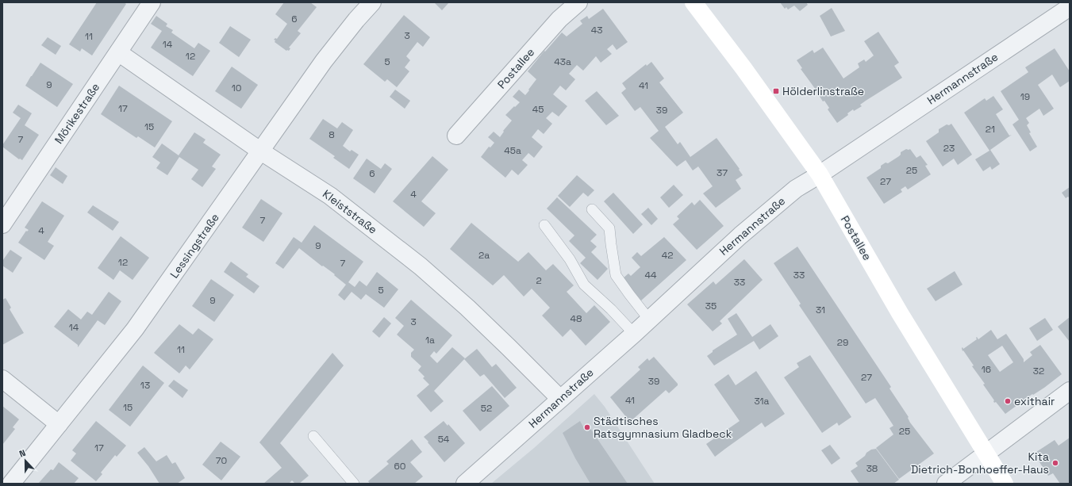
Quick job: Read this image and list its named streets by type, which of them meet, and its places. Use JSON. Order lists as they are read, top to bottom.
{
  "streets": {
    "street": [
      "Postallee",
      "Hermannstraße",
      "Mörikestraße",
      "Kleiststraße",
      "Lessingstraße"
    ]
  },
  "crossings": [
    ["Postallee", "Hermannstraße"],
    ["Hermannstraße", "Kleiststraße"],
    ["Mörikestraße", "Kleiststraße"],
    ["Kleiststraße", "Lessingstraße"]
  ],
  "places": {
    "transit": ["Hölderlinstraße"],
    "other": ["exithair", "Städtisches Ratsgymnasium Gladbeck", "Kita Dietrich-Bonhoeffer-Haus"]
  },
  "house_numbers": [
    "6",
    "43",
    "3",
    "11",
    "14",
    "12",
    "5",
    "43a",
    "9",
    "41",
    "10",
    "19",
    "17",
    "45",
    "39",
    "15",
    "21",
    "8",
    "7",
    "23",
    "45a",
    "25",
    "37",
    "6",
    "27",
    "4",
    "7",
    "4",
    "9",
    "2a",
    "42",
    "12",
    "7",
    "44",
    "33",
    "2",
    "33",
    "5",
    "9",
    "35",
    "31",
    "48",
    "3",
    "14",
    "1a",
    "29",
    "11",
    "16",
    "32",
    "27",
    "39",
    "13",
    "41",
    "31a",
    "15",
    "52",
    "25",
    "54",
    "17",
    "70",
    "60",
    "38"
  ],
  "north": "top"
}
